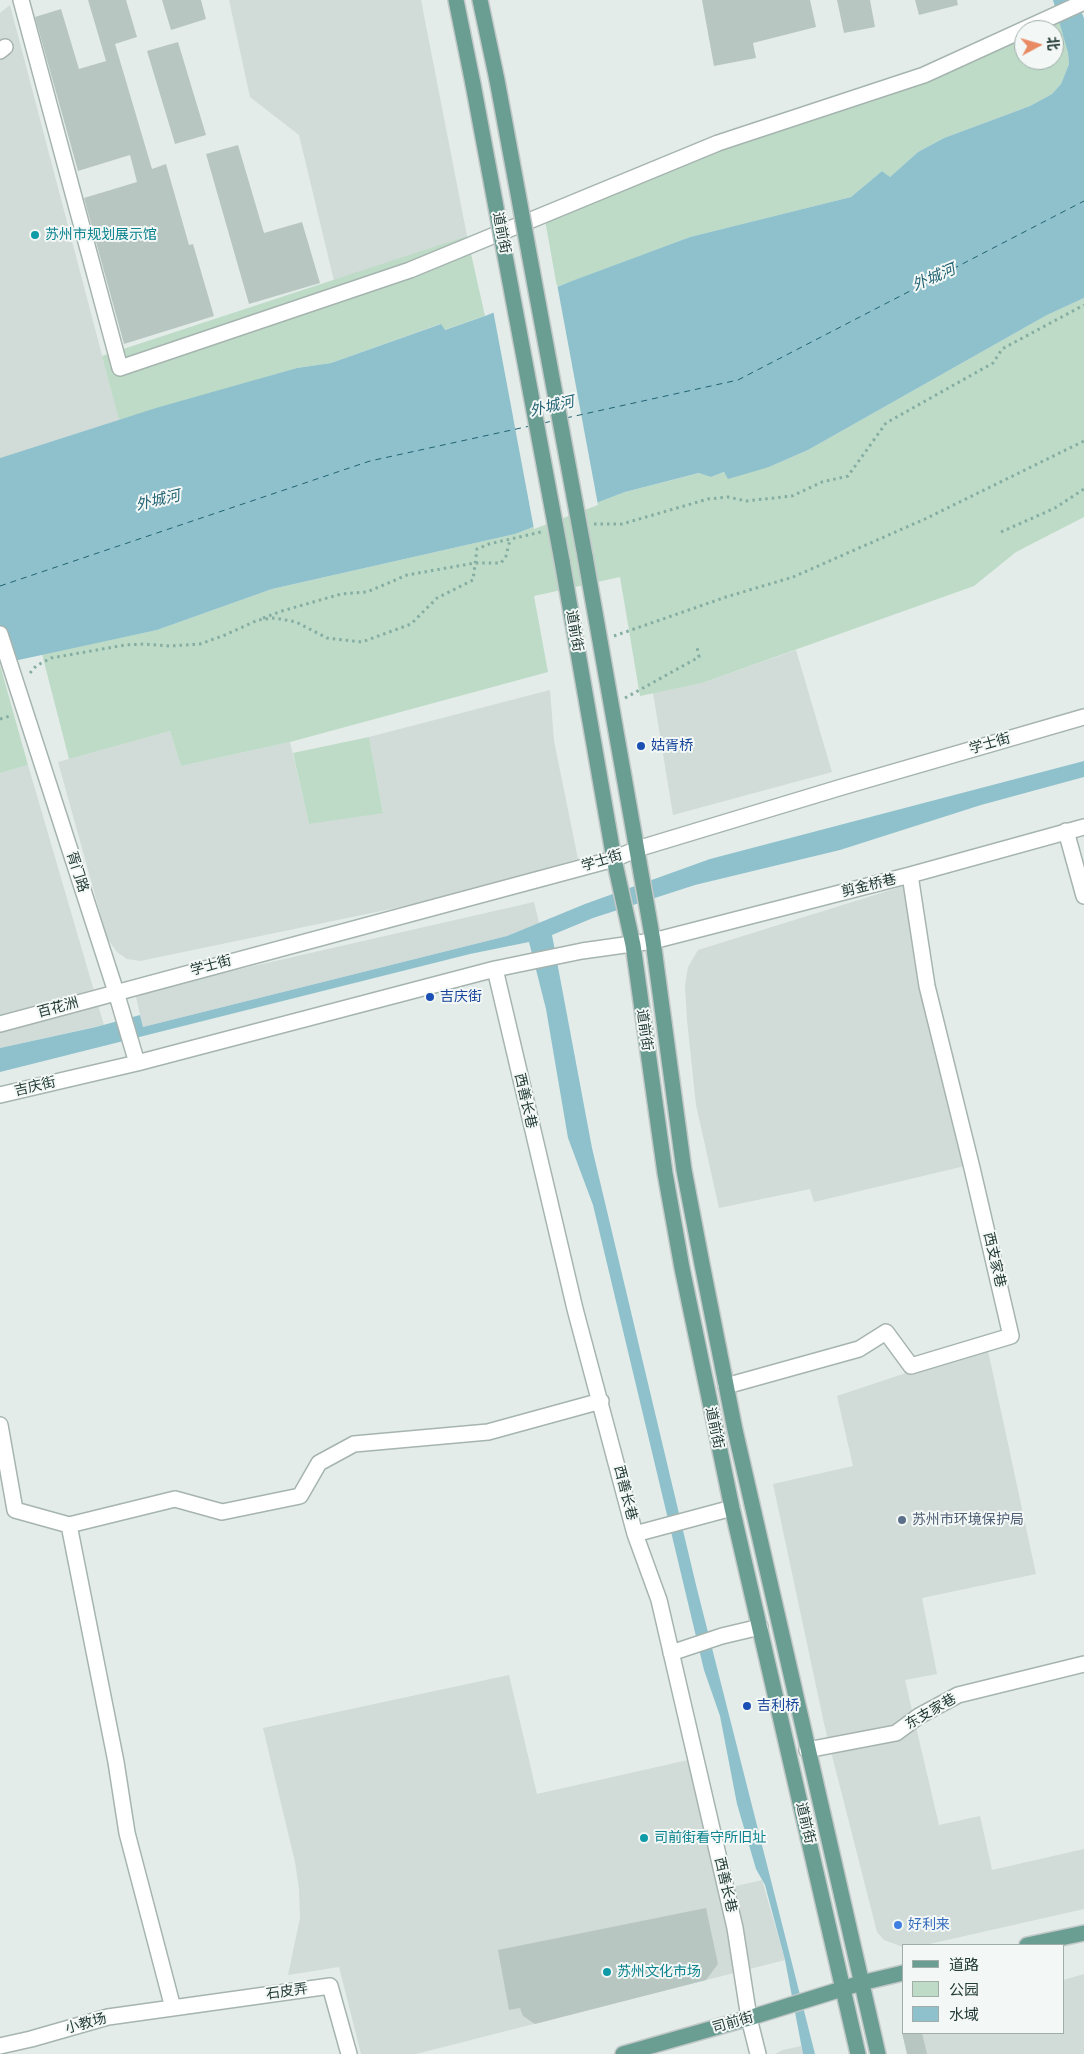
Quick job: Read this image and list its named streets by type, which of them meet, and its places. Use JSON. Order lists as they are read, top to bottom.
{
  "streets": {
    "main road": ["道前街", "司前街"],
    "street": [
      "学士街",
      "胥门路",
      "剪金桥巷",
      "百花洲",
      "吉庆街",
      "西善长巷",
      "西支家巷",
      "东支家巷",
      "石皮弄",
      "小教场"
    ]
  },
  "crossings": [
    ["道前街", "学士街"],
    ["道前街", "剪金桥巷"],
    ["道前街", "吉庆街"],
    ["道前街", "西支家巷"],
    ["道前街", "东支家巷"],
    ["道前街", "司前街"],
    ["学士街", "胥门路"],
    ["学士街", "百花洲"],
    ["胥门路", "百花洲"],
    ["胥门路", "吉庆街"],
    ["剪金桥巷", "吉庆街"],
    ["剪金桥巷", "西支家巷"],
    ["吉庆街", "西善长巷"],
    ["西善长巷", "司前街"],
    ["石皮弄", "小教场"]
  ],
  "water": ["外城河"],
  "places": [
    "苏州市规划展示馆",
    "姑胥桥",
    "吉庆街",
    "苏州市环境保护局",
    "吉利桥",
    "司前街看守所旧址",
    "好利来",
    "苏州文化市场"
  ],
  "legend": ["道路", "公园", "水域"],
  "north": "right"
}
